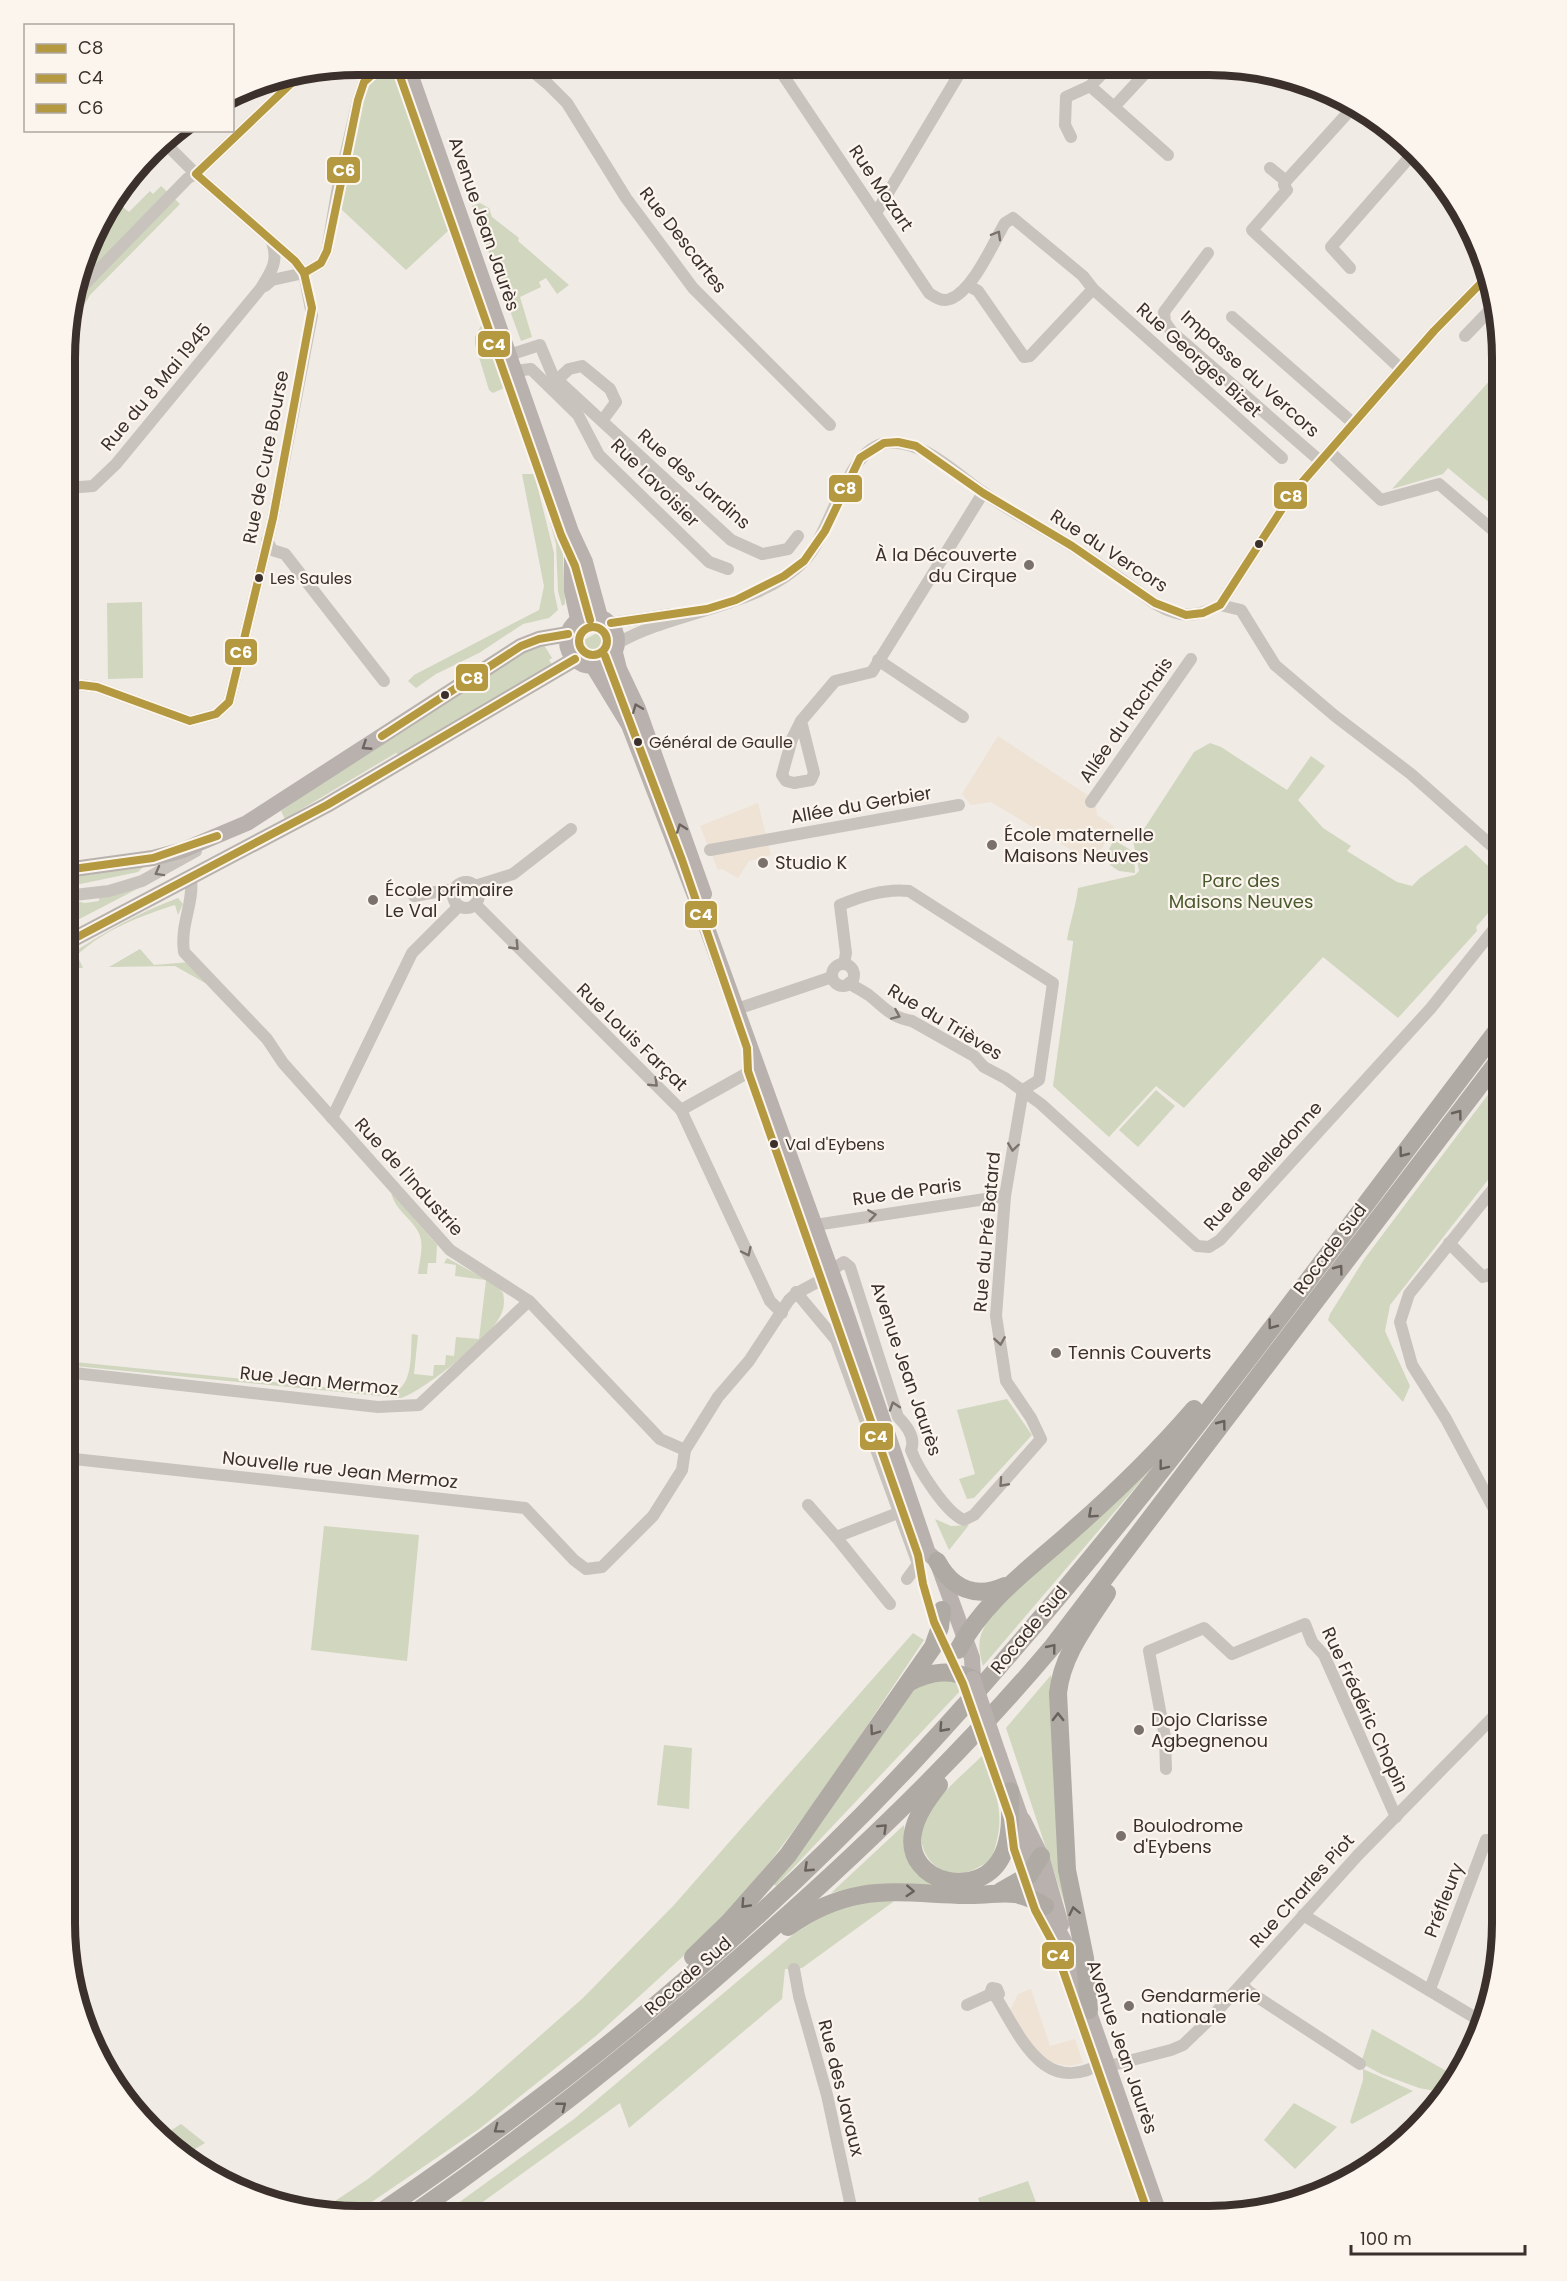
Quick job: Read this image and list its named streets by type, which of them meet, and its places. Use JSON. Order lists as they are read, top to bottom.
{
  "streets": {
    "highway": ["Rocade Sud"],
    "main road": ["Avenue Jean Jaurès"],
    "street": [
      "Rue Mozart",
      "Rue Descartes",
      "Rue Georges Bizet",
      "Impasse du Vercors",
      "Rue du 8 Mai 1945",
      "Rue de Cure Bourse",
      "Rue des Jardins",
      "Rue Lavoisier",
      "Rue du Vercors",
      "Allée du Rachais",
      "Allée du Gerbier",
      "Rue du Trièves",
      "Rue Louis Farçat",
      "Rue de Belledonne",
      "Rue de l'Industrie",
      "Rue de Paris",
      "Rue du Pré Batard",
      "Rue Jean Mermoz",
      "Nouvelle rue Jean Mermoz",
      "Rue Frédéric Chopin",
      "Rue Charles Piot",
      "Préfleury",
      "Rue des Javaux"
    ]
  },
  "crossings": [
    ["Rue Mozart", "Rue Georges Bizet"],
    ["Avenue Jean Jaurès", "Rue des Jardins"],
    ["Avenue Jean Jaurès", "Rue Lavoisier"],
    ["Avenue Jean Jaurès", "Rue du Vercors"],
    ["Avenue Jean Jaurès", "Rue du Pré Batard"],
    ["Avenue Jean Jaurès", "Rue Charles Piot"],
    ["Rue du 8 Mai 1945", "Rue de Cure Bourse"],
    ["Rue du Trièves", "Rue de Belledonne"],
    ["Rue du Trièves", "Rue du Pré Batard"],
    ["Rue de Belledonne", "Rue du Pré Batard"],
    ["Rue de l'Industrie", "Rue Jean Mermoz"],
    ["Rue de l'Industrie", "Nouvelle rue Jean Mermoz"],
    ["Rue de Paris", "Rue du Pré Batard"],
    ["Rue Frédéric Chopin", "Rue Charles Piot"]
  ],
  "one_way": [
    "Rue du Trièves",
    "Rue Louis Farçat",
    "Rue de Paris",
    "Rue du Pré Batard"
  ],
  "parks": ["Parc des Maisons Neuves"],
  "places": [
    "À la Découverte du Cirque",
    "Les Saules",
    "Général de Gaulle",
    "École maternelle Maisons Neuves",
    "Studio K",
    "École primaire Le Val",
    "Val d'Eybens",
    "Tennis Couverts",
    "Dojo Clarisse Agbegnenou",
    "Boulodrome d'Eybens",
    "Gendarmerie nationale"
  ],
  "lines": ["transit line C4", "transit line C6", "transit line C8"],
  "legend": ["C8", "C4", "C6"],
  "scale_bar": "100 m"
}
